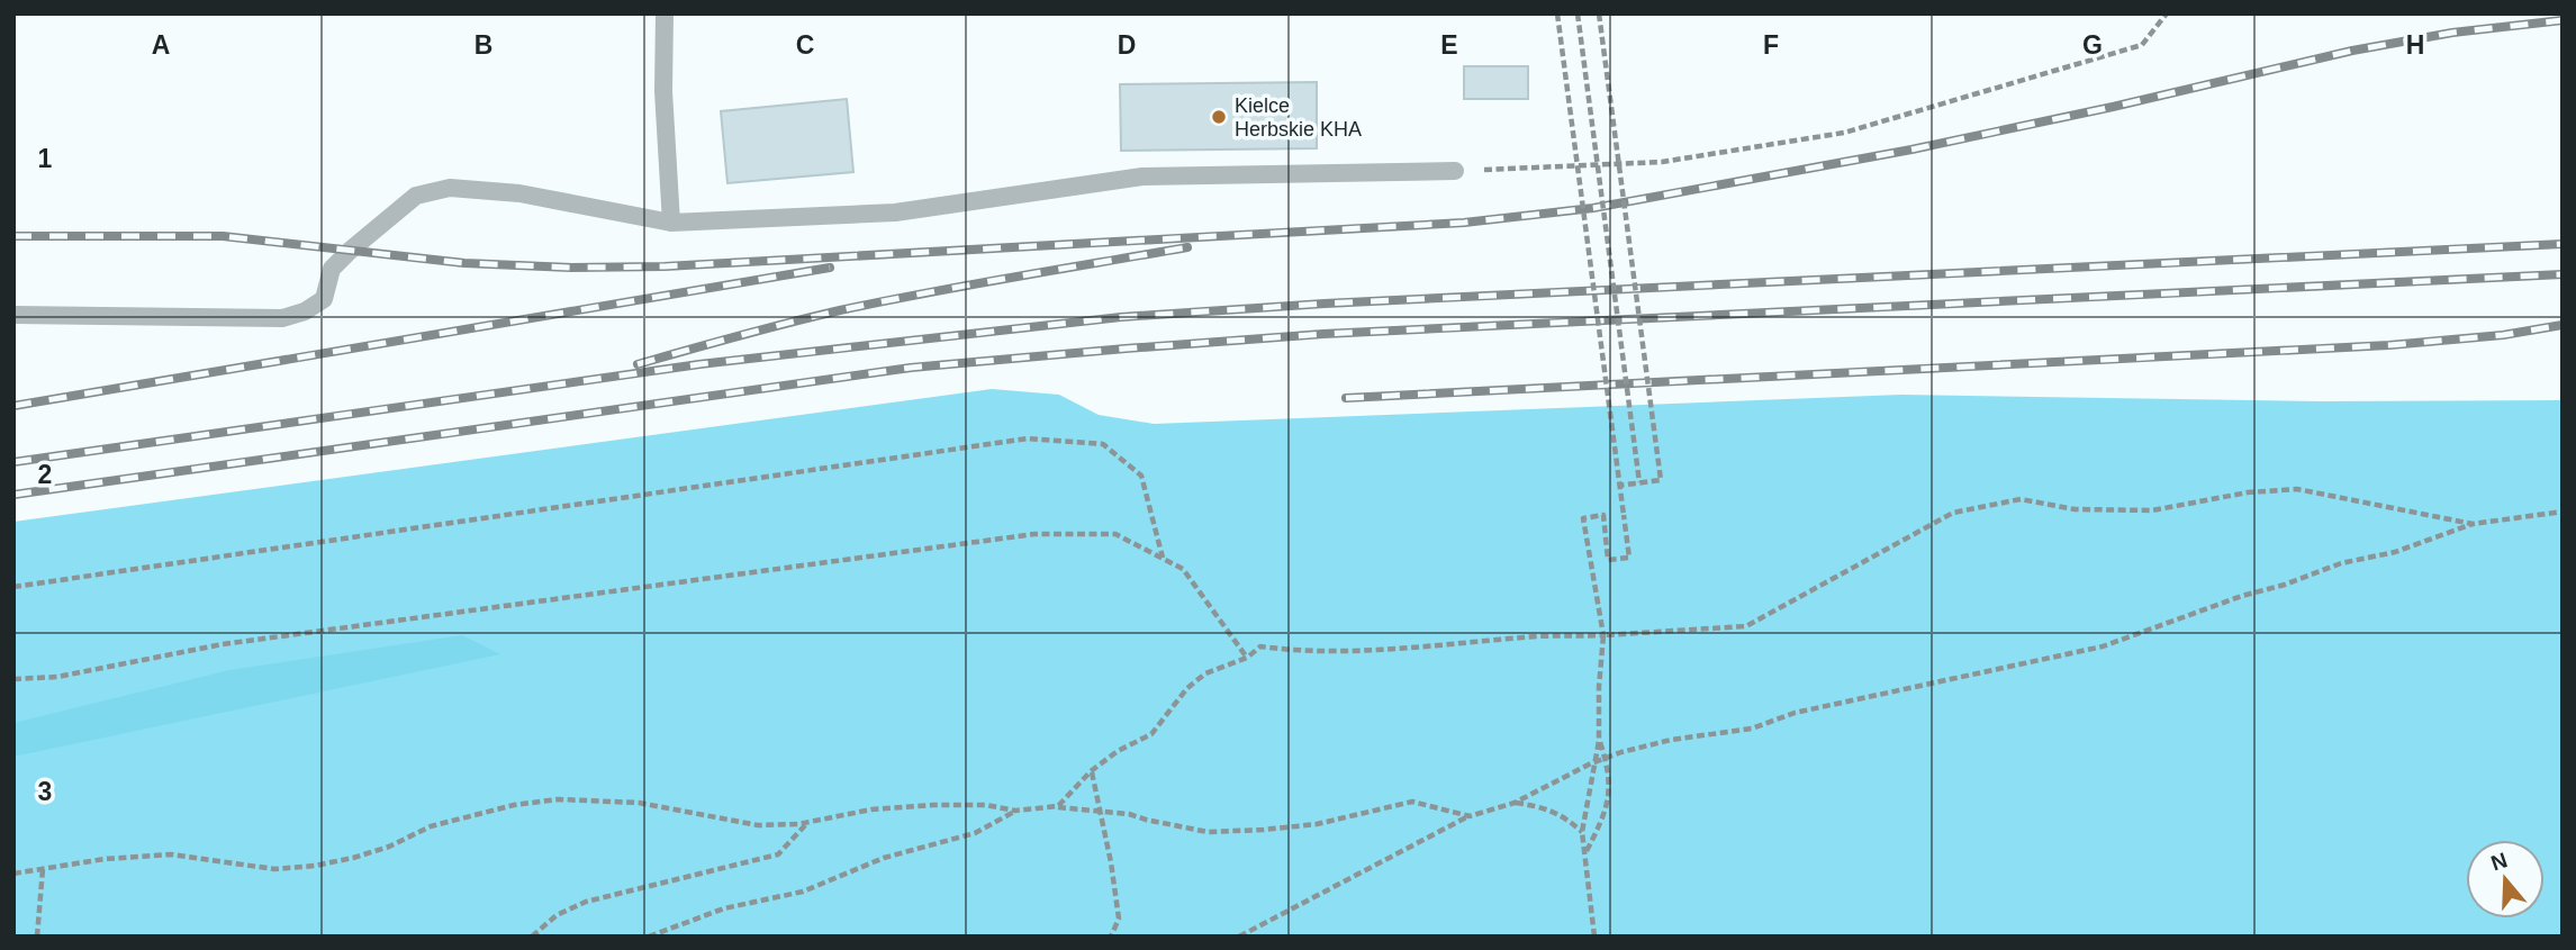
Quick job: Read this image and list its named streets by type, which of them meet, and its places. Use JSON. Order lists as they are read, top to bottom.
{
  "places": ["Kielce Herbskie KHA"],
  "north": "top",
  "grid": {
    "columns": [
      "A",
      "B",
      "C",
      "D",
      "E",
      "F",
      "G",
      "H"
    ],
    "rows": ["1", "2", "3"]
  }
}
